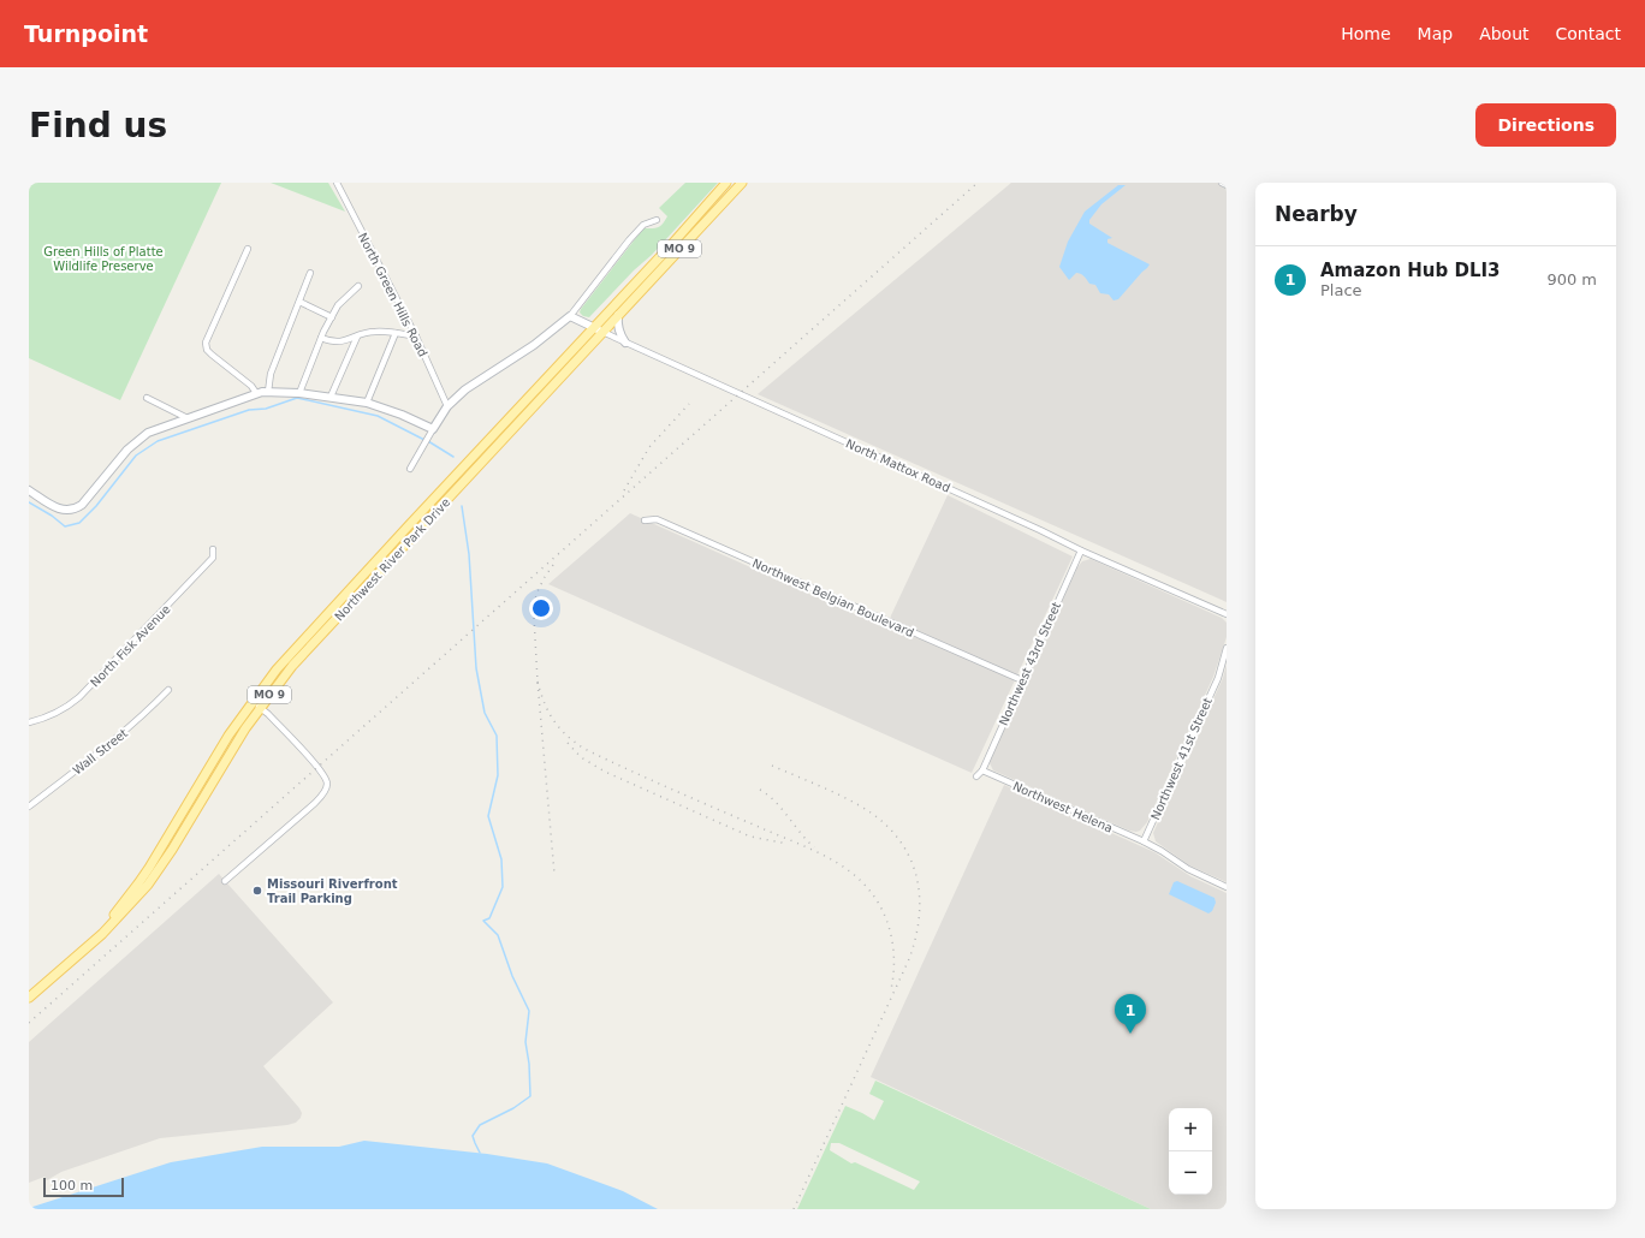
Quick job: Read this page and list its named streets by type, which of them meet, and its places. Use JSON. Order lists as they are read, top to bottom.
{
  "streets": {
    "main road": ["MO 9", "Northwest River Park Drive"],
    "street": [
      "North Green Hills Road",
      "North Mattox Road",
      "Northwest Belgian Boulevard",
      "North Fisk Avenue",
      "Northwest 43rd Street",
      "Wall Street",
      "Northwest 41st Street",
      "Northwest Helena"
    ]
  },
  "crossings": [
    ["North Mattox Road", "Northwest River Park Drive"],
    ["North Mattox Road", "Northwest 43rd Street"],
    ["Northwest Belgian Boulevard", "Northwest 43rd Street"],
    ["Northwest 43rd Street", "Northwest Helena"],
    ["Northwest 41st Street", "Northwest Helena"]
  ],
  "parks": ["Green Hills of Platte Wildlife Preserve"],
  "places": ["Missouri Riverfront Trail Parking"],
  "scale_bar": "100 m",
  "page": {
    "header": "Turnpoint",
    "nav": [
      "Home",
      "Map",
      "About",
      "Contact"
    ],
    "buttons": "Directions",
    "title": "Find us",
    "heading": "Nearby",
    "list": [
      {
        "mark": "1",
        "name": "Amazon Hub DLI3",
        "note": "Place",
        "value": "900 m"
      }
    ],
    "pins": "1",
    "map_buttons": ["+", "−"],
    "scale": "100 m"
  }
}
